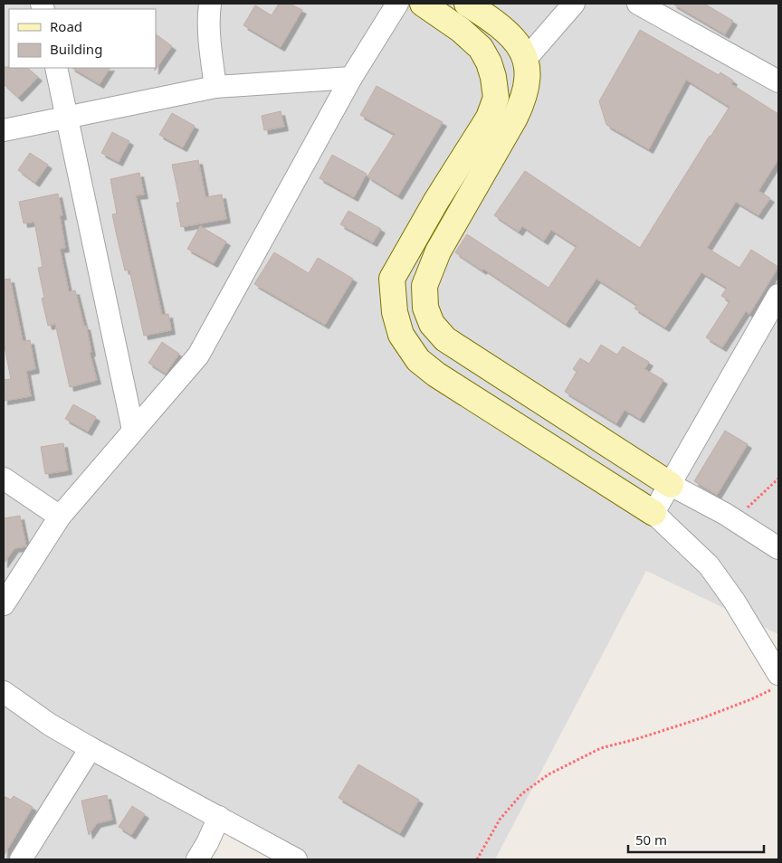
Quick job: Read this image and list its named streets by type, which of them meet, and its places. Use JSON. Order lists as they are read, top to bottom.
{
  "legend": ["Road", "Building"],
  "scale_bar": "50 m"
}
